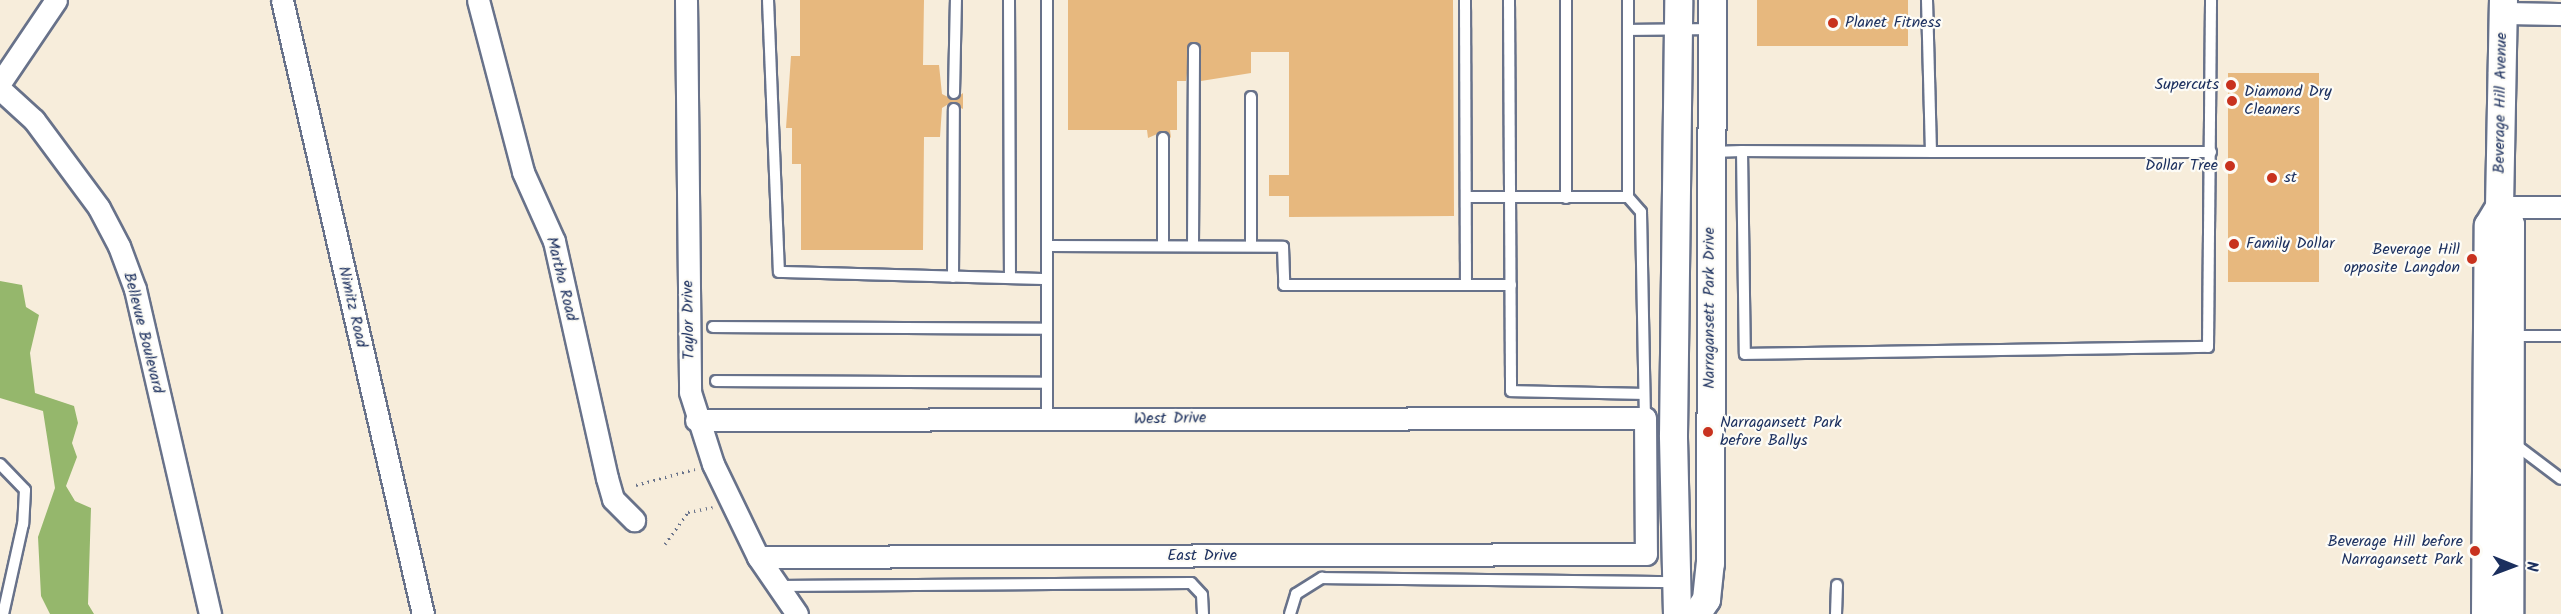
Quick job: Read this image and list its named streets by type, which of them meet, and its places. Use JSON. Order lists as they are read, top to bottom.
{
  "streets": {
    "street": [
      "Beverage Hill Avenue",
      "Martha Road",
      "Nimitz Road",
      "Narragansett Park Drive",
      "Taylor Drive",
      "Bellevue Boulevard",
      "West Drive",
      "East Drive"
    ]
  },
  "crossings": [
    ["Taylor Drive", "West Drive"],
    ["Taylor Drive", "East Drive"],
    ["West Drive", "East Drive"]
  ],
  "places": [
    "Planet Fitness",
    "Supercuts",
    "Diamond Dry Cleaners",
    "Dollar Tree",
    "st",
    "Family Dollar",
    "Beverage Hill opposite Langdon",
    "Narragansett Park before Ballys",
    "Beverage Hill before Narragansett Park"
  ],
  "north": "right"
}
